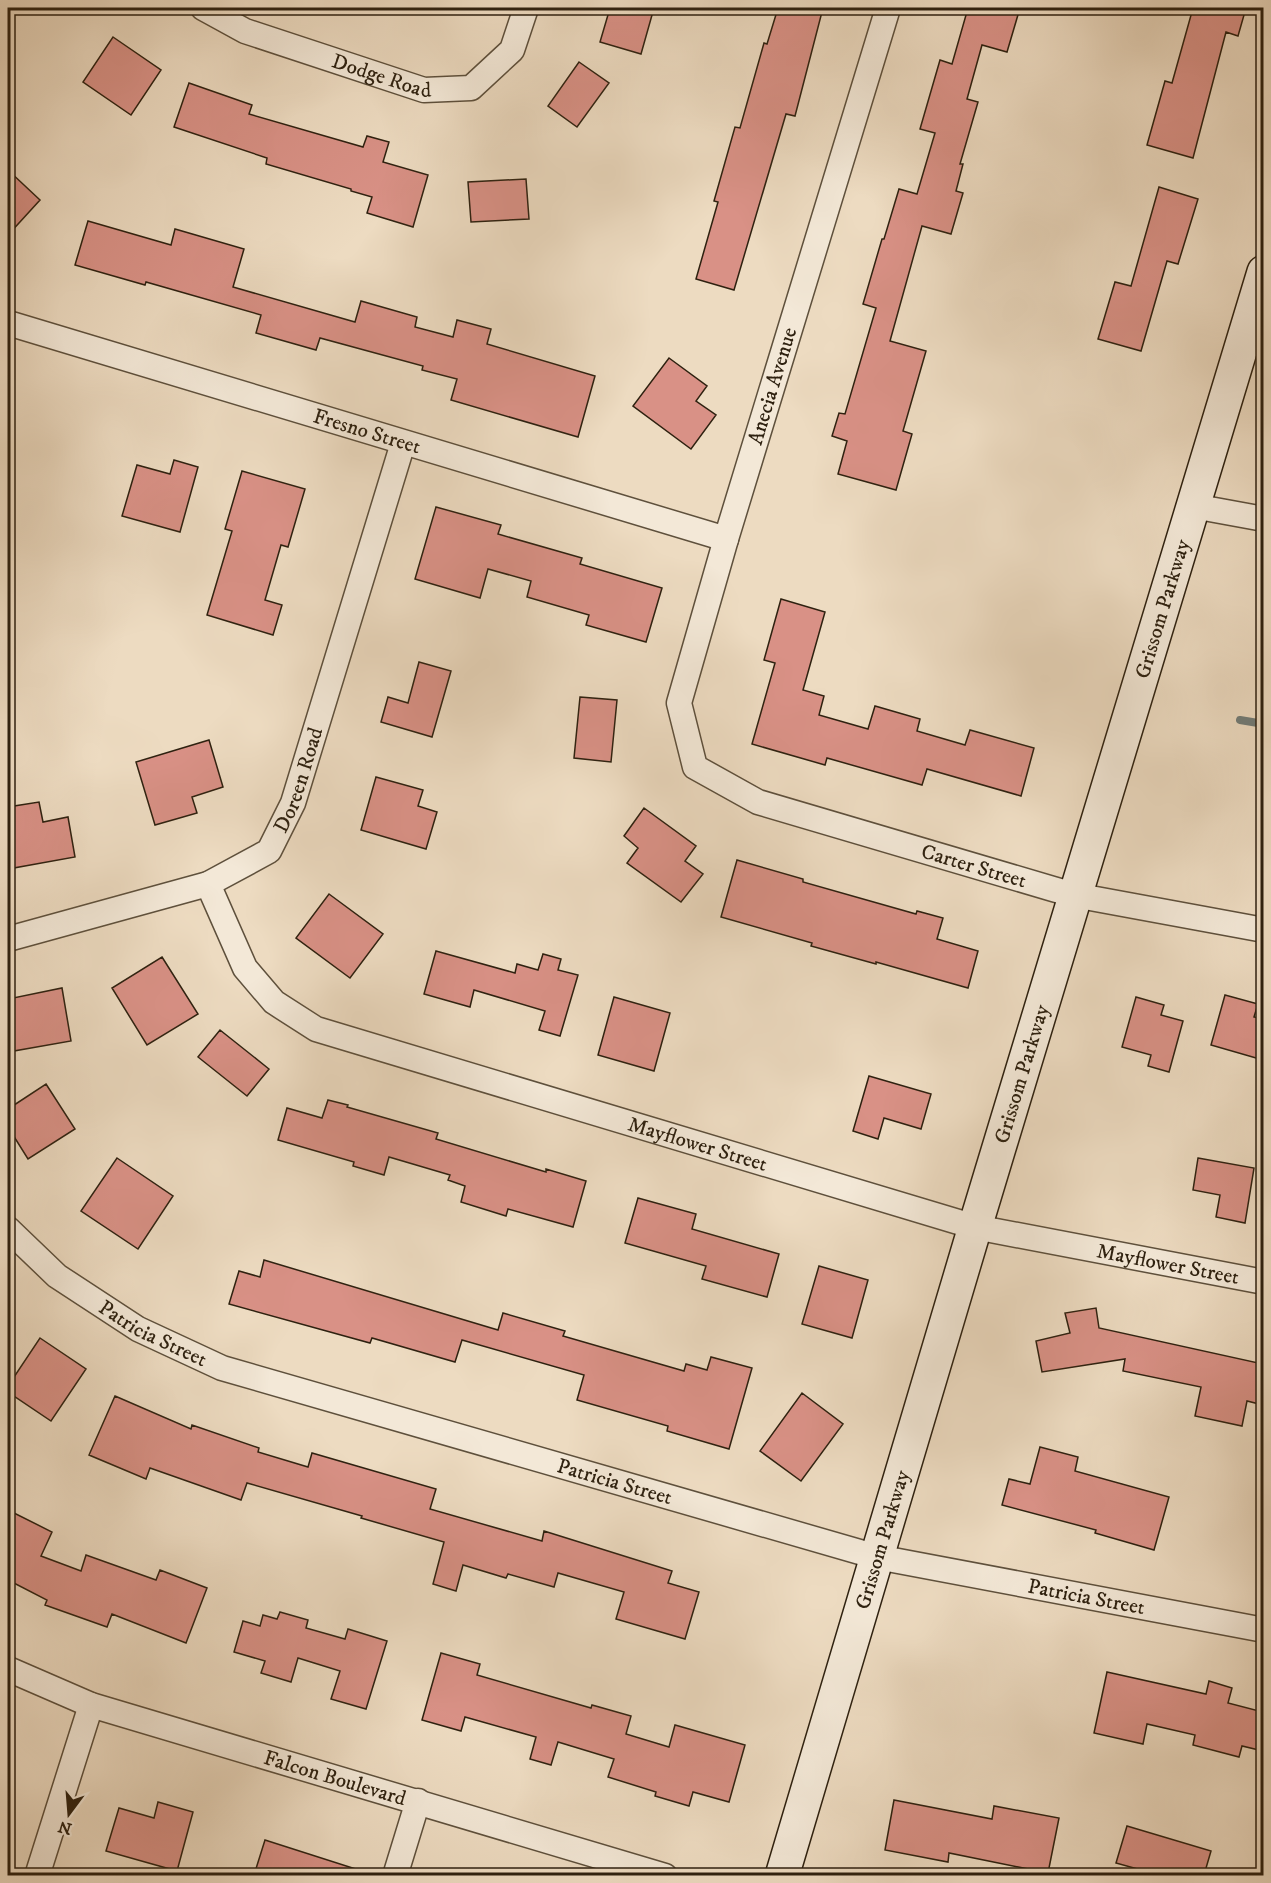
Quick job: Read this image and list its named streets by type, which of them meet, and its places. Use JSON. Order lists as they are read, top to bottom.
{
  "streets": {
    "main road": ["Grissom Parkway"],
    "street": [
      "Dodge Road",
      "Anecia Avenue",
      "Fresno Street",
      "Doreen Road",
      "Carter Street",
      "Mayflower Street",
      "Patricia Street",
      "Falcon Boulevard"
    ]
  },
  "crossings": [
    ["Anecia Avenue", "Fresno Street"],
    ["Anecia Avenue", "Carter Street"],
    ["Fresno Street", "Doreen Road"],
    ["Grissom Parkway", "Carter Street"],
    ["Grissom Parkway", "Mayflower Street"],
    ["Grissom Parkway", "Patricia Street"],
    ["Doreen Road", "Mayflower Street"]
  ],
  "north": "bottom"
}
